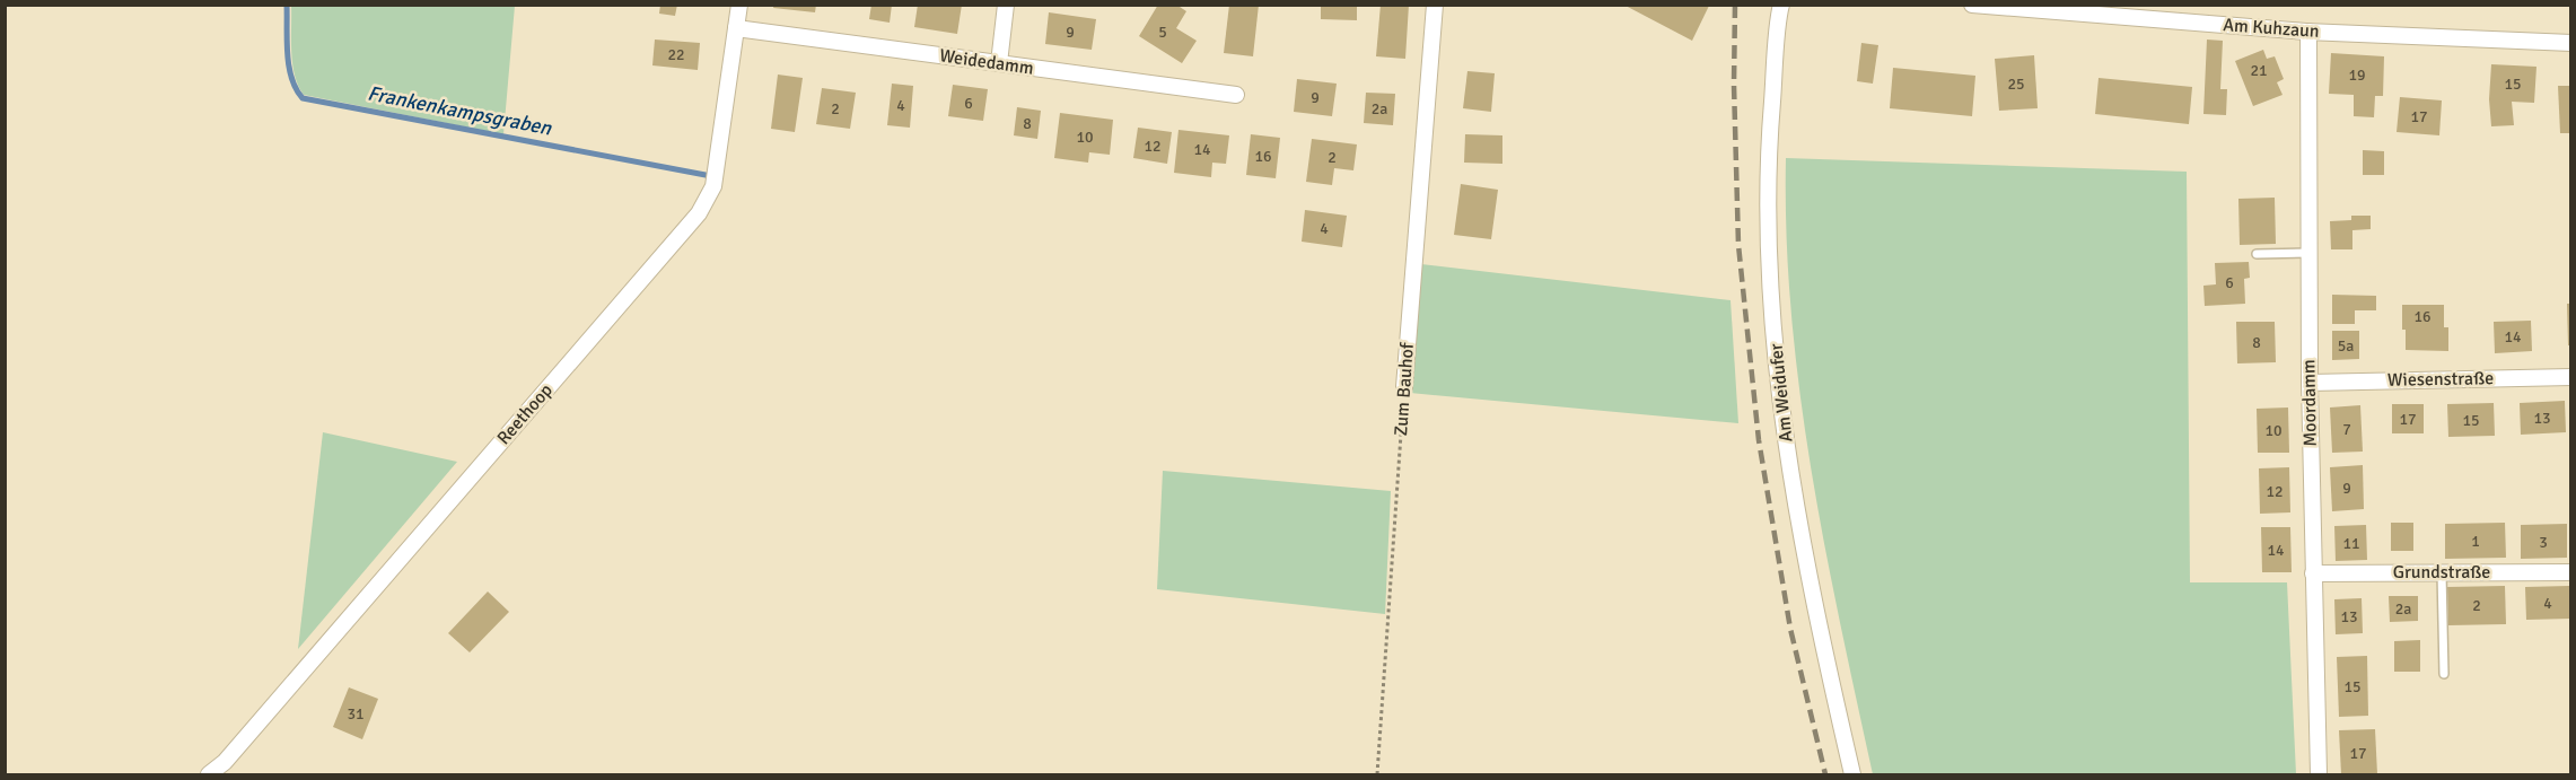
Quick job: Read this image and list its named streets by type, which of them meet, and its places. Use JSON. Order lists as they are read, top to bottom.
{
  "streets": {
    "street": [
      "Am Kuhzaun",
      "Weidedamm",
      "Wiesenstraße",
      "Zum Bauhof",
      "Am Weidufer",
      "Moordamm",
      "Reethoop",
      "Grundstraße"
    ]
  },
  "crossings": [
    ["Am Kuhzaun", "Moordamm"],
    ["Weidedamm", "Reethoop"],
    ["Wiesenstraße", "Moordamm"],
    ["Moordamm", "Grundstraße"]
  ],
  "water": ["Frankenkampsgraben"],
  "house_numbers": [
    "9",
    "5",
    "22",
    "21",
    "19",
    "25",
    "15",
    "9",
    "6",
    "4",
    "2",
    "2a",
    "17",
    "8",
    "10",
    "12",
    "14",
    "16",
    "2",
    "4",
    "6",
    "16",
    "14",
    "8",
    "5a",
    "13",
    "17",
    "15",
    "7",
    "10",
    "9",
    "12",
    "1",
    "3",
    "11",
    "14",
    "4",
    "2",
    "2a",
    "13",
    "15",
    "31",
    "17"
  ]
}
